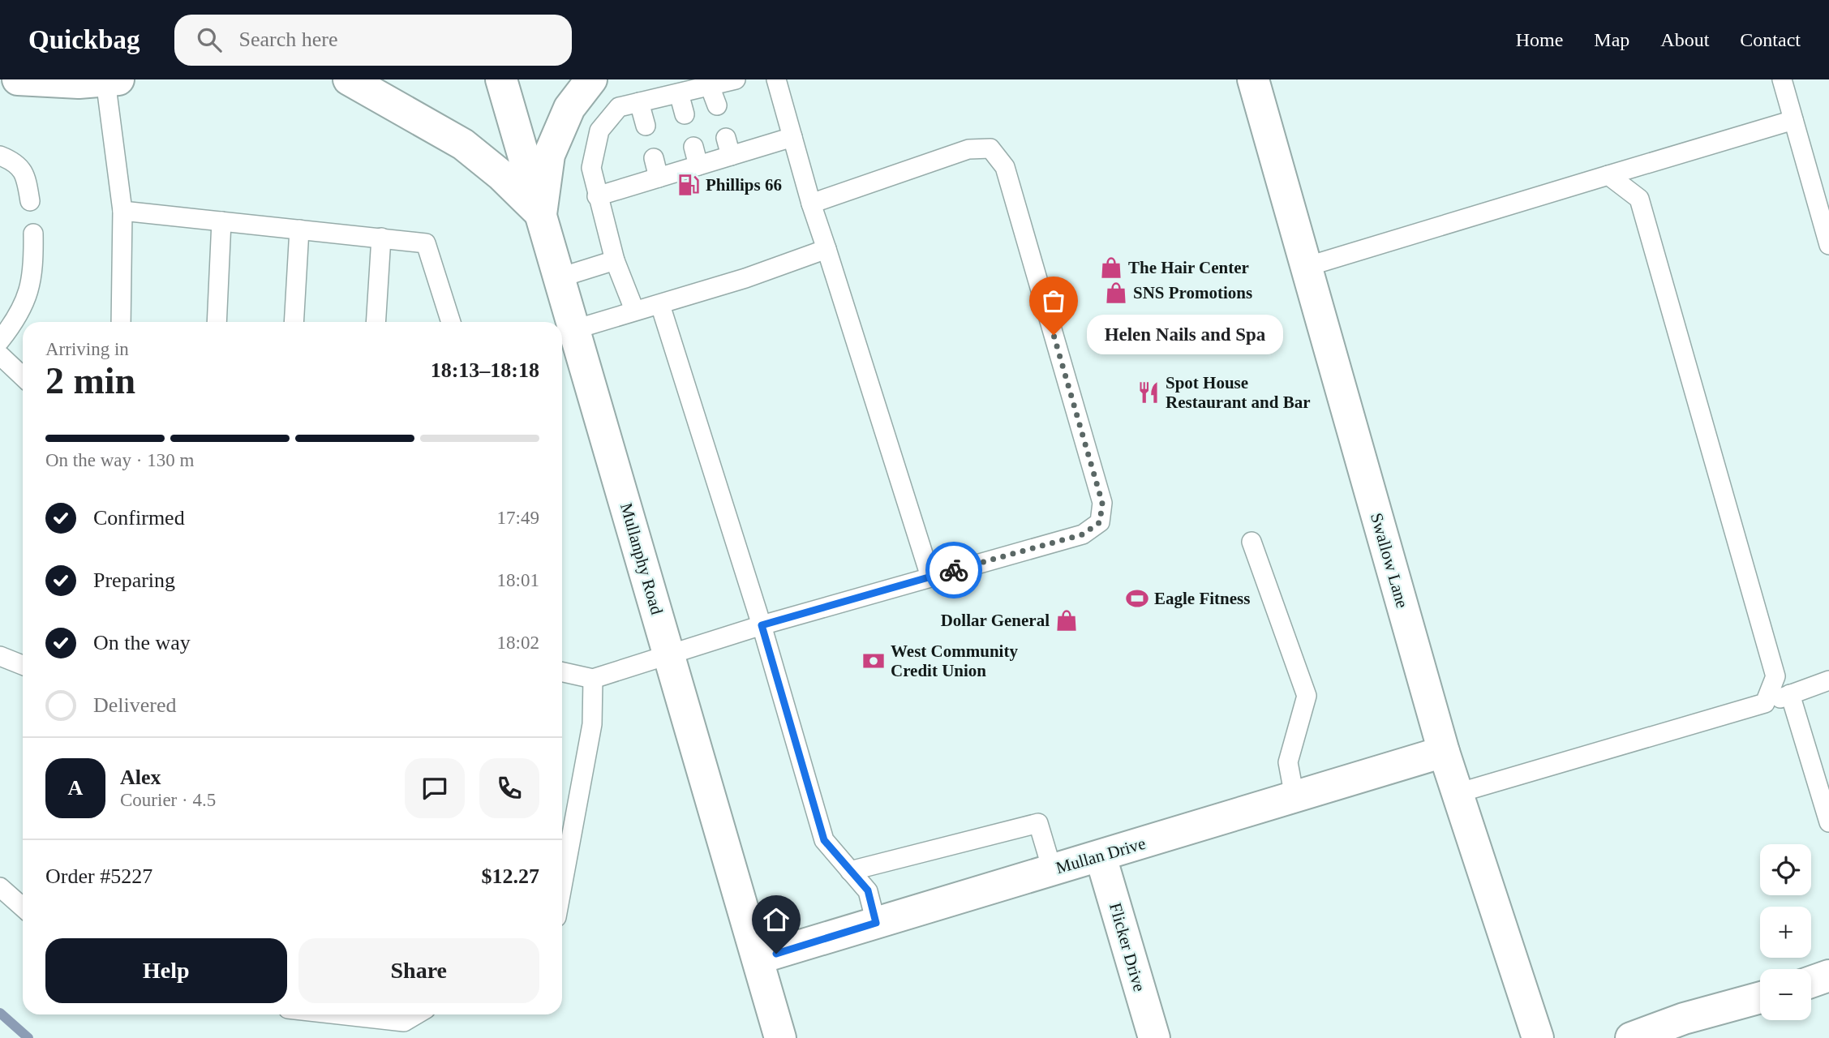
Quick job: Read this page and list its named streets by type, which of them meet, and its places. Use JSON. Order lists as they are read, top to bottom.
{
  "streets": {
    "street": [
      "Mullanphy Road",
      "Swallow Lane",
      "Mullan Drive",
      "Flicker Drive"
    ]
  },
  "crossings": [
    ["Mullanphy Road", "Mullan Drive"],
    ["Swallow Lane", "Mullan Drive"],
    ["Mullan Drive", "Flicker Drive"]
  ],
  "places": {
    "fuel station": ["Phillips 66"],
    "shop": ["The Hair Center", "SNS Promotions", "Dollar General"],
    "other": ["Helen Nails and Spa"],
    "restaurant": ["Spot House Restaurant and Bar"],
    "sports": ["Eagle Fitness"],
    "bank": ["West Community Credit Union"]
  },
  "page": {
    "header": "Quickbag",
    "search": "Search here",
    "nav": [
      "Home",
      "Map",
      "About",
      "Contact"
    ],
    "bubble": "Helen Nails and Spa",
    "heading": ["2 min", "Arriving in", "18:13–18:18"],
    "panel": [
      "Alex",
      "Courier · 4.5",
      "Order #5227",
      "$12.27"
    ],
    "bar": "On the way · 130 m",
    "list": [
      ["Confirmed", "17:49"],
      ["Preparing", "18:01"],
      ["On the way", "18:02"],
      "Delivered"
    ],
    "round": "A",
    "map_buttons": ["+", "−"],
    "buttons": ["Help", "Share"]
  }
}
